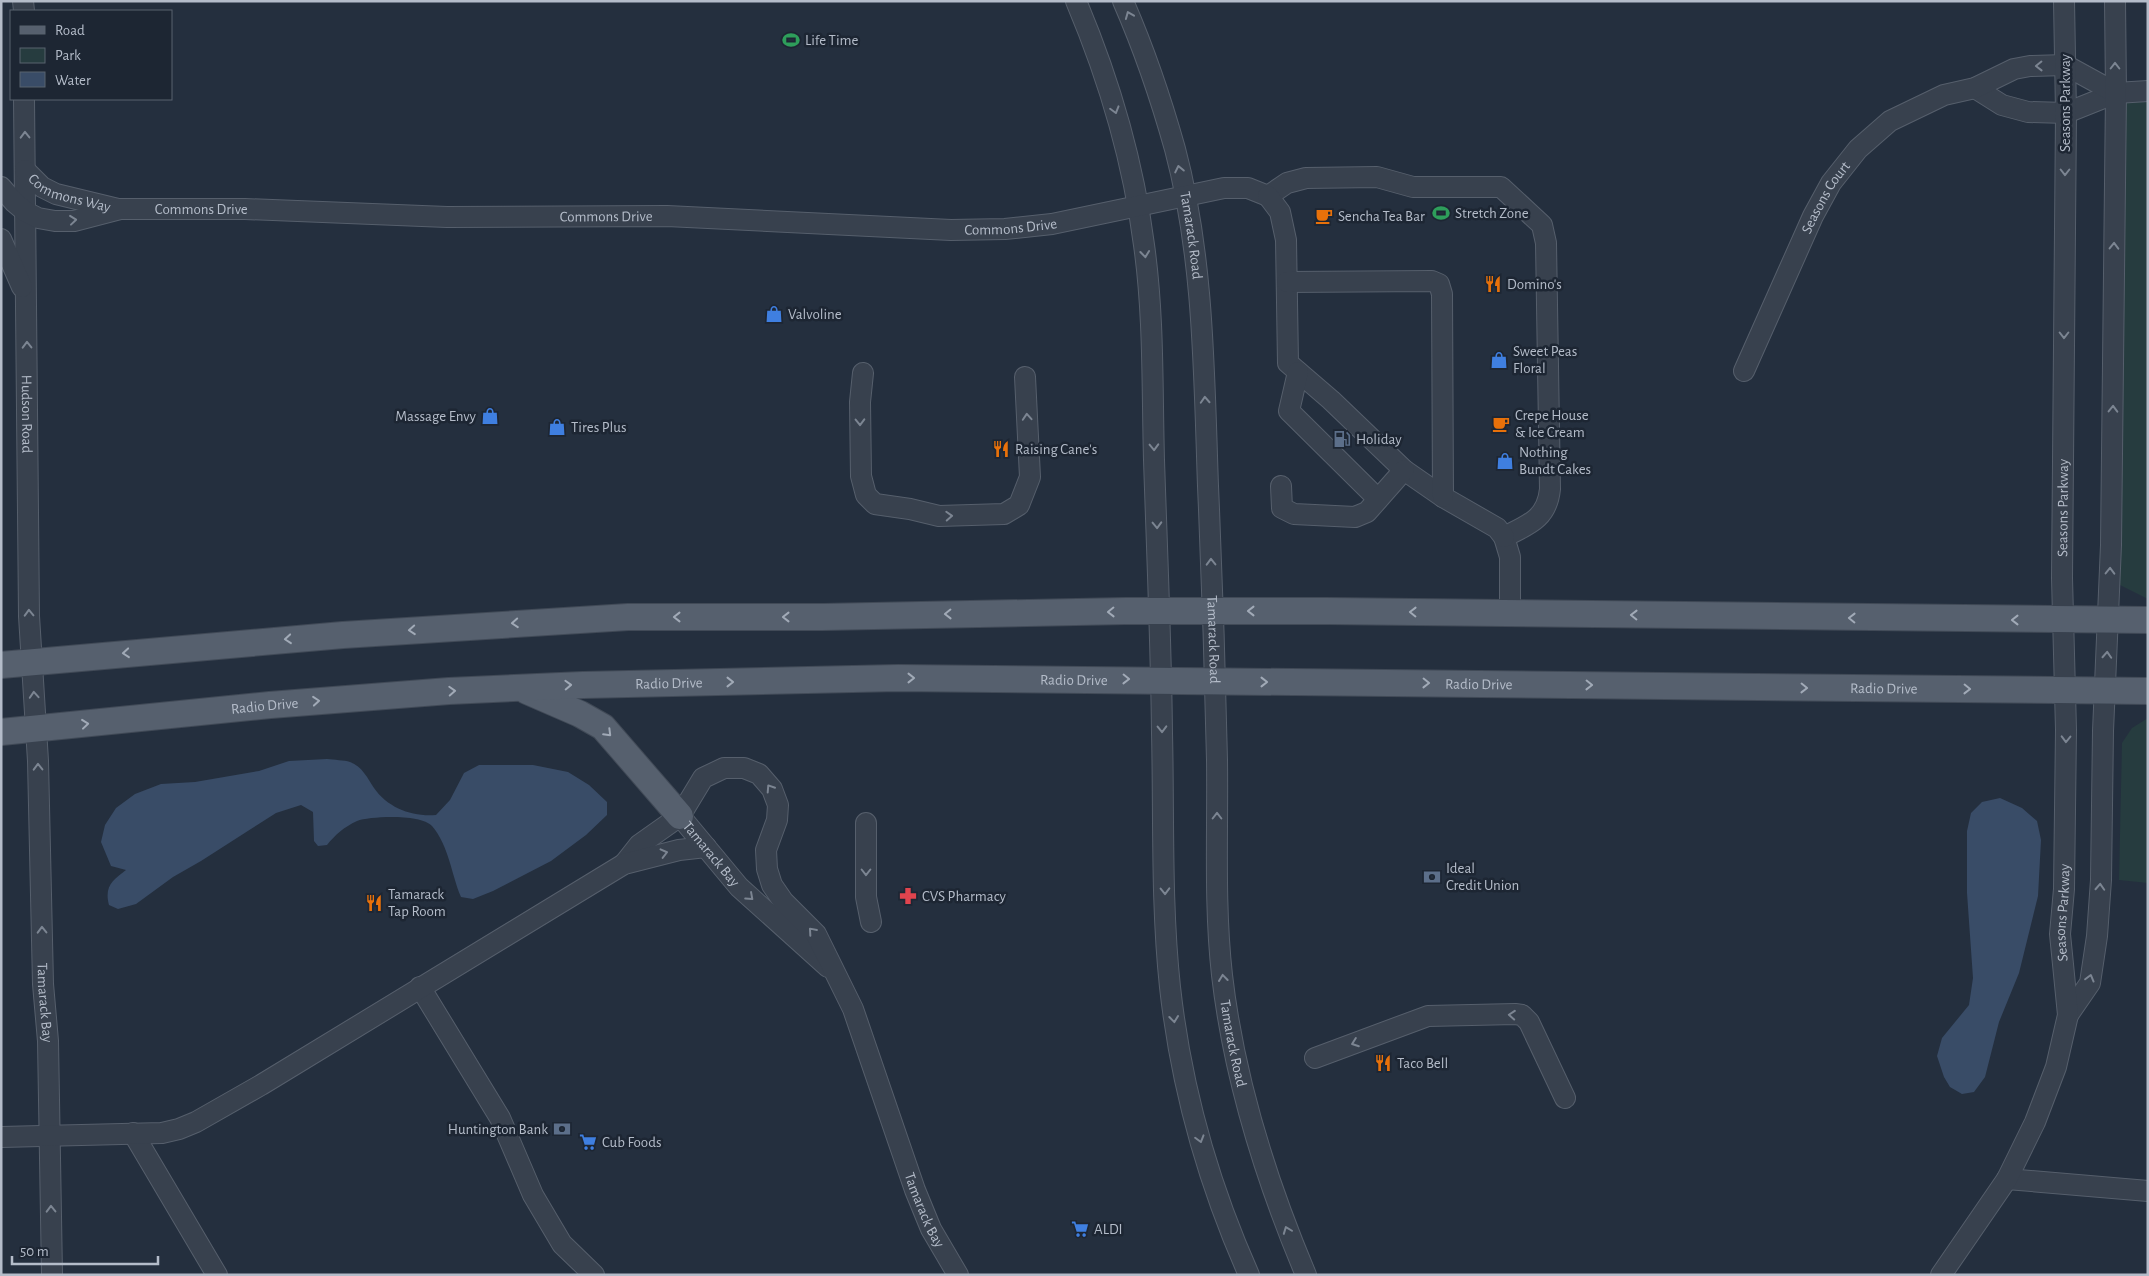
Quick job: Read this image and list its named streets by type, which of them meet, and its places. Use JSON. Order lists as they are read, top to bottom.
{
  "streets": {
    "main road": ["Radio Drive"],
    "street": [
      "Seasons Parkway",
      "Commons Way",
      "Seasons Court",
      "Commons Drive",
      "Tamarack Road",
      "Hudson Road",
      "Tamarack Bay"
    ]
  },
  "crossings": [
    ["Seasons Parkway", "Seasons Court"],
    ["Seasons Parkway", "Radio Drive"],
    ["Commons Way", "Commons Drive"],
    ["Commons Way", "Hudson Road"],
    ["Commons Drive", "Tamarack Road"],
    ["Commons Drive", "Hudson Road"],
    ["Tamarack Road", "Radio Drive"],
    ["Hudson Road", "Radio Drive"],
    ["Hudson Road", "Tamarack Bay"],
    ["Radio Drive", "Tamarack Bay"]
  ],
  "one_way": ["Hudson Road"],
  "places": {
    "sports": ["Life Time", "Stretch Zone"],
    "cafe": ["Sencha Tea Bar", "Crepe House & Ice Cream"],
    "restaurant": [
      "Domino's",
      "Raising Cane's",
      "Tamarack Tap Room",
      "Taco Bell"
    ],
    "shop": [
      "Valvoline",
      "Sweet Peas Floral",
      "Massage Envy",
      "Tires Plus",
      "Nothing Bundt Cakes"
    ],
    "fuel station": ["Holiday"],
    "bank": ["Ideal Credit Union", "Huntington Bank"],
    "pharmacy": ["CVS Pharmacy"],
    "supermarket": ["Cub Foods", "ALDI"]
  },
  "legend": ["Road", "Park", "Water"],
  "scale_bar": "50 m"
}
